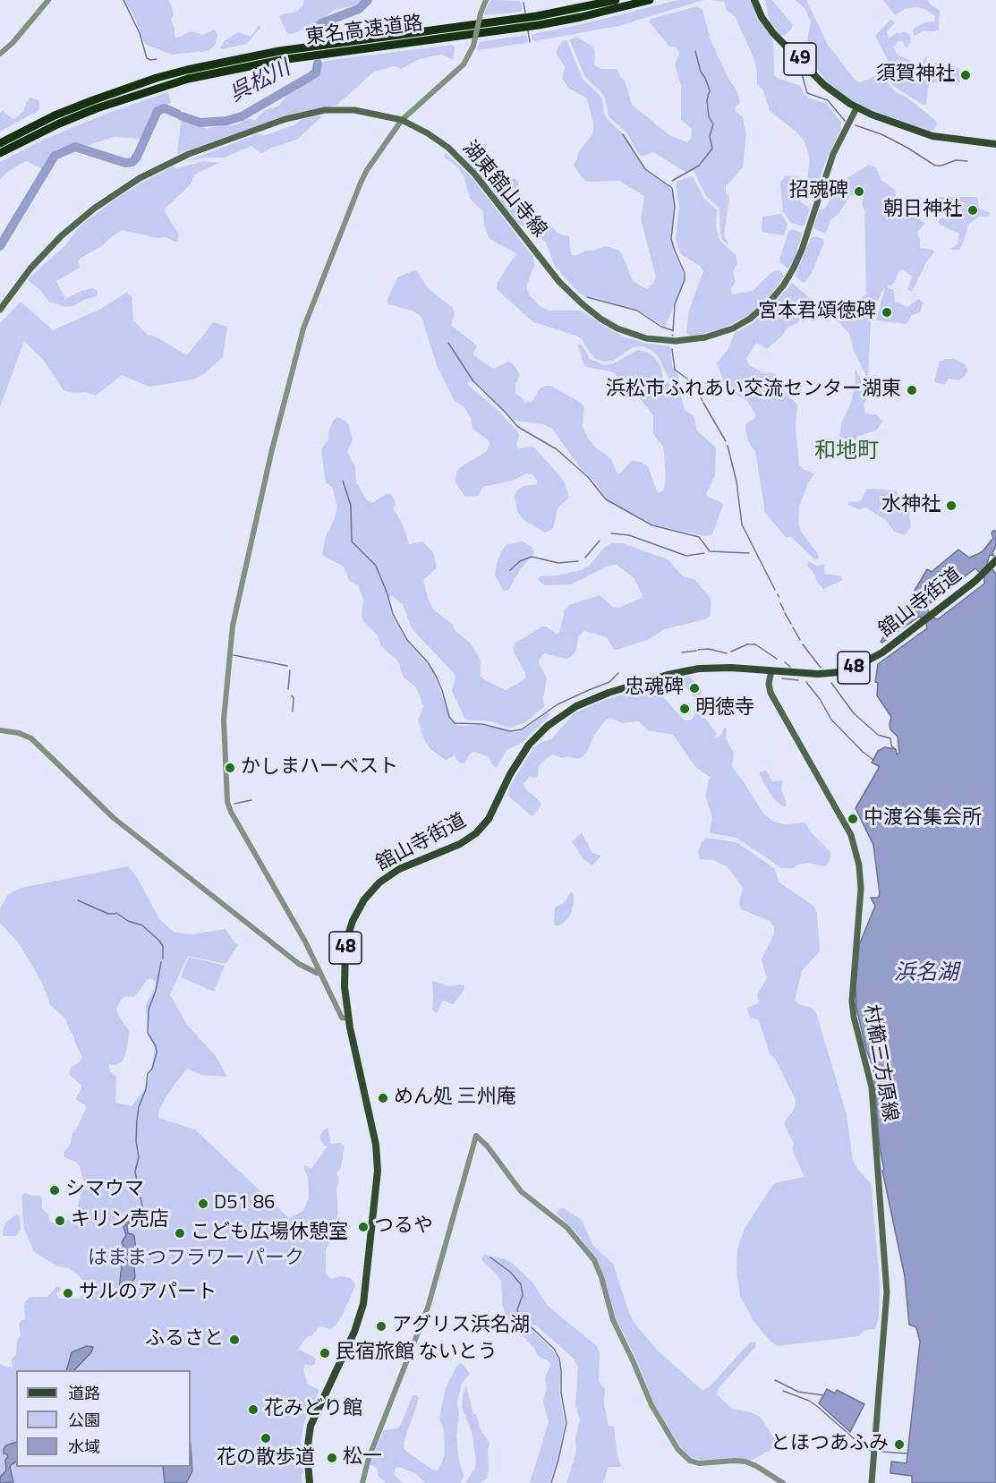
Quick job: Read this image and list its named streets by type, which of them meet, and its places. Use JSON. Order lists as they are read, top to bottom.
{
  "streets": {
    "highway": ["東名高速道路"],
    "main road": [
      "49",
      "湖東舘山寺線",
      "舘山寺街道",
      "48",
      "村櫛三方原線"
    ]
  },
  "crossings": [
    ["49", "湖東舘山寺線"],
    ["舘山寺街道", "村櫛三方原線"]
  ],
  "districts": ["和地町"],
  "water": ["呉松川", "浜名湖"],
  "parks": ["はままつフラワーパーク"],
  "places": [
    "須賀神社",
    "招魂碑",
    "朝日神社",
    "宮本君頌徳碑",
    "浜松市ふれあい交流センター湖東",
    "水神社",
    "忠魂碑",
    "明徳寺",
    "かしまハーベスト",
    "中渡谷集会所",
    "めん処 三州庵",
    "シマウマ",
    "D51 86",
    "キリン売店",
    "つるや",
    "こども広場休憩室",
    "サルのアパート",
    "アグリス浜名湖",
    "ふるさと",
    "民宿旅館 ないとう",
    "花みどり館",
    "花の散歩道",
    "とほつあふみ",
    "松一"
  ],
  "legend": ["道路", "公園", "水域"]
}
